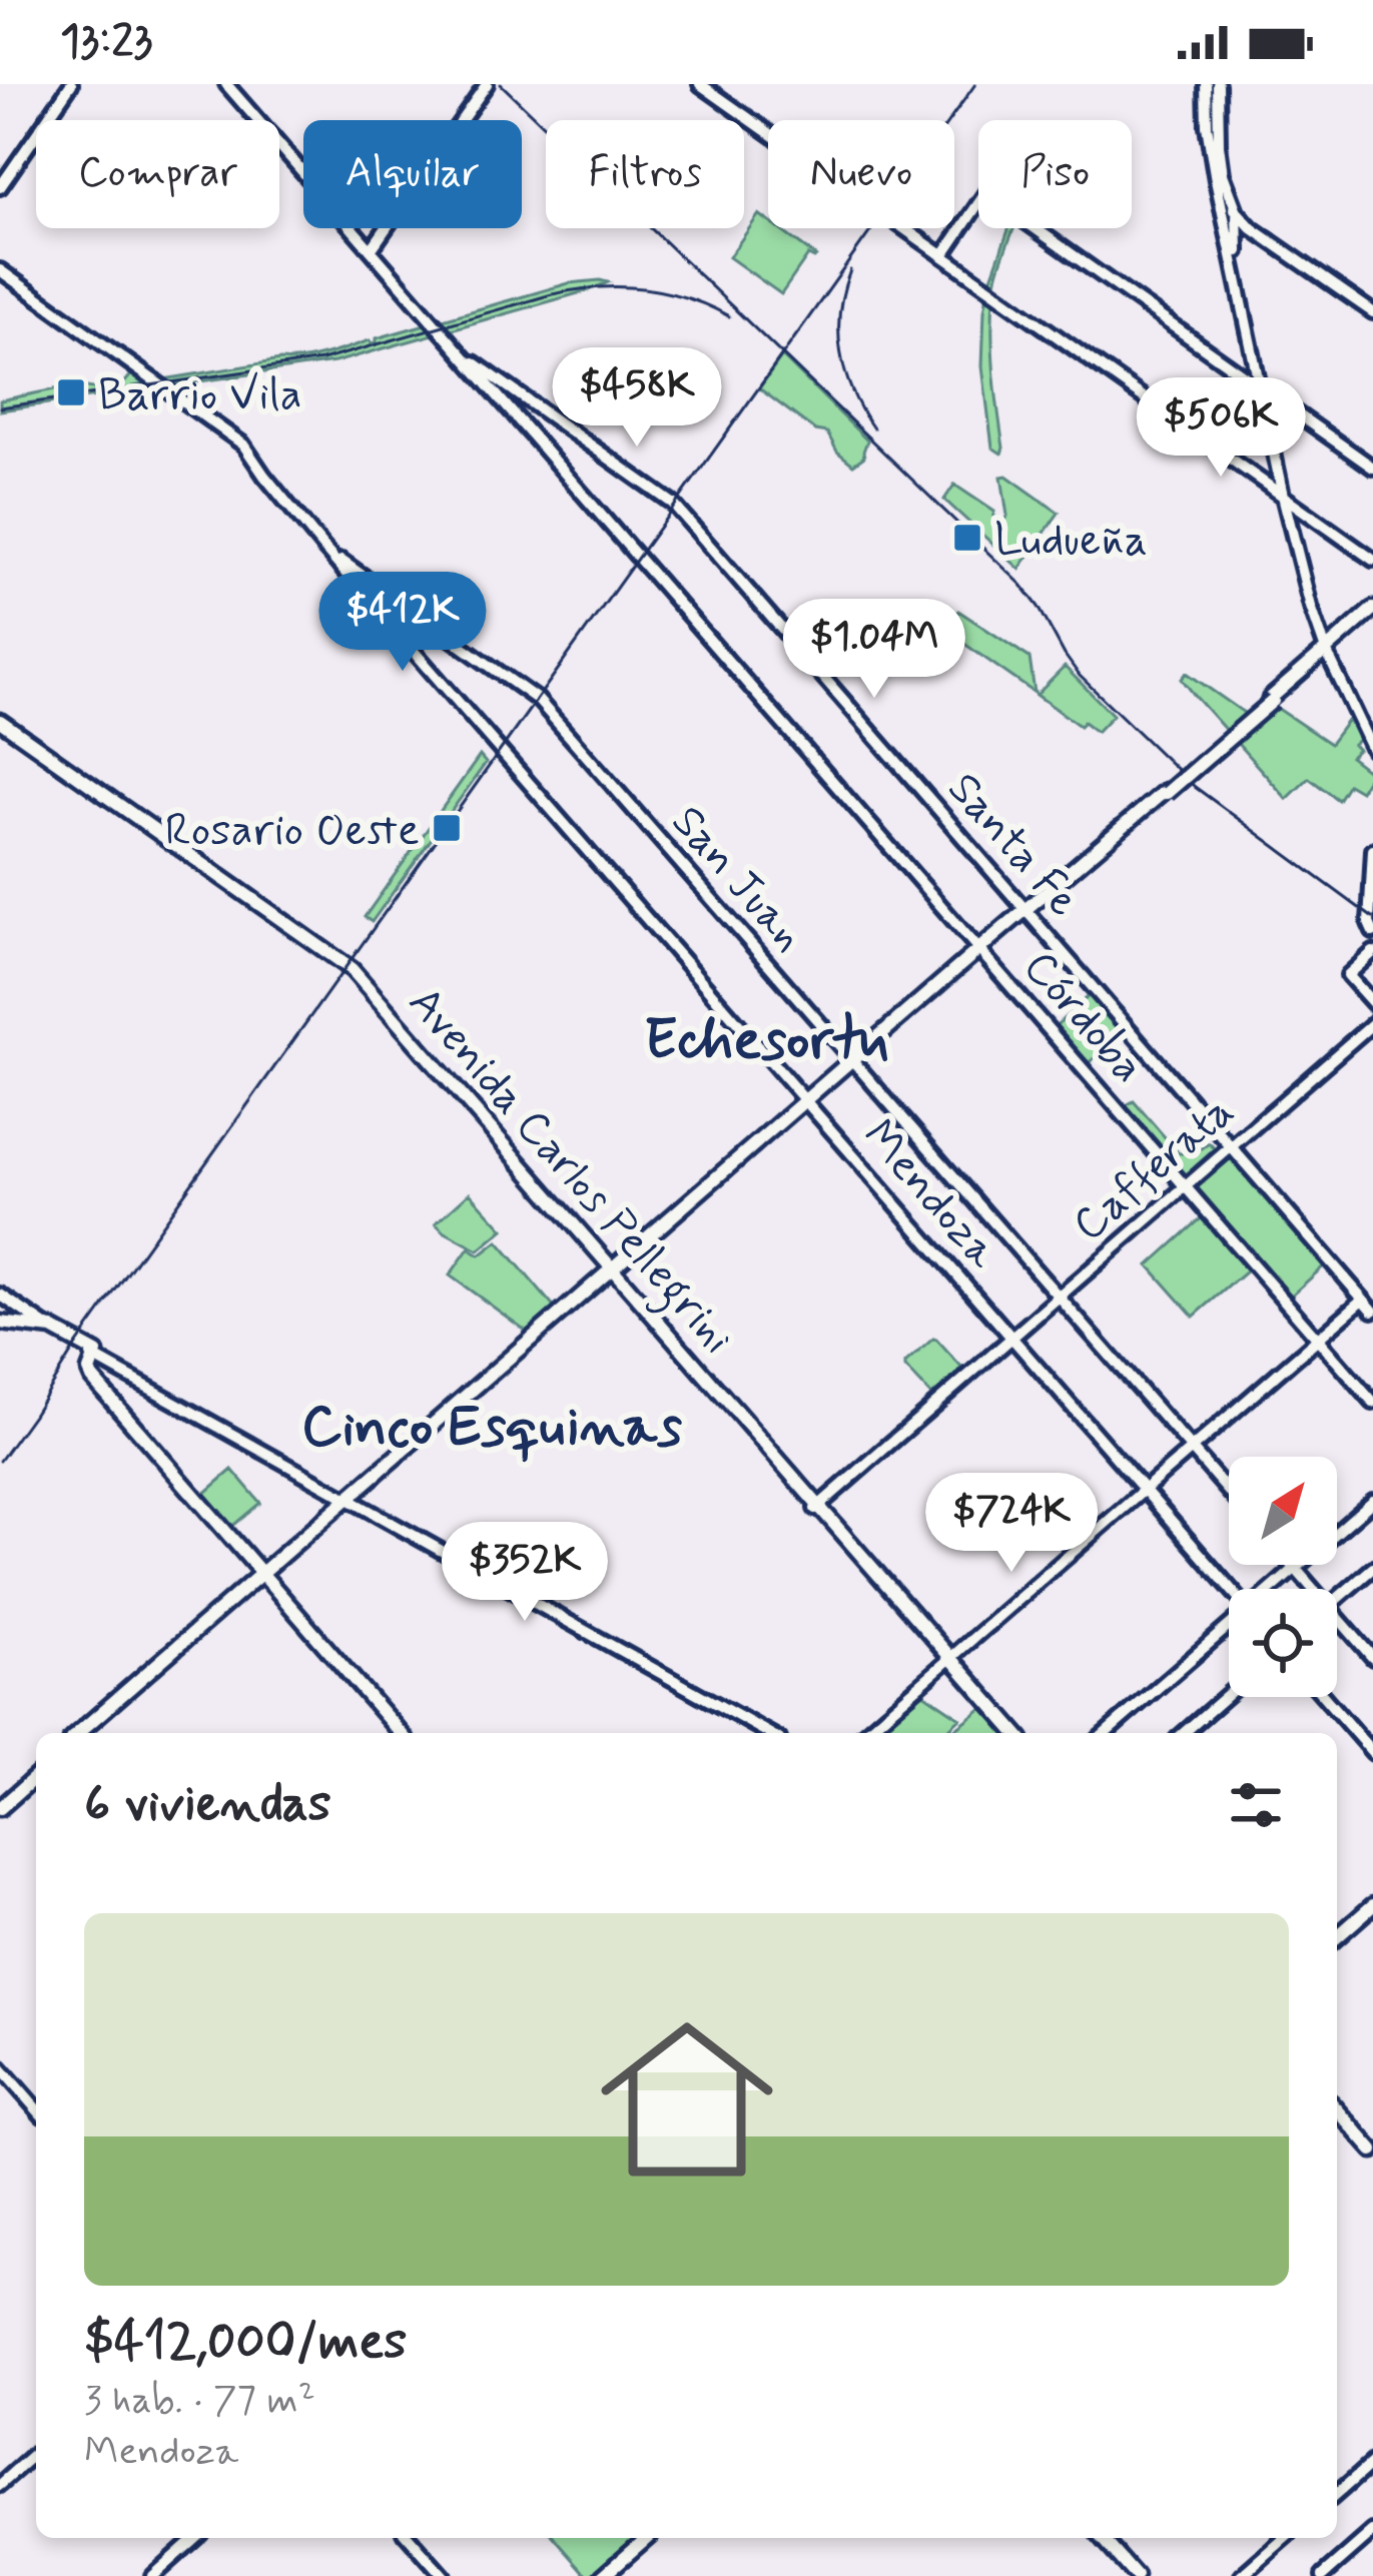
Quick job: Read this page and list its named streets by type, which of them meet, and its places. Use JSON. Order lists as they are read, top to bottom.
{
  "streets": {
    "main road": [
      "Santa Fe",
      "San Juan",
      "Córdoba",
      "Cafferata",
      "Avenida Carlos Pellegrini",
      "Mendoza"
    ]
  },
  "crossings": [
    ["Santa Fe", "Córdoba"],
    ["Santa Fe", "Cafferata"],
    ["San Juan", "Cafferata"],
    ["San Juan", "Mendoza"],
    ["Córdoba", "Cafferata"],
    ["Cafferata", "Avenida Carlos Pellegrini"],
    ["Cafferata", "Mendoza"]
  ],
  "districts": ["Echesortu", "Cinco Esquinas"],
  "places": {
    "transit": ["Barrio Vila", "Ludueña", "Rosario Oeste"]
  },
  "north": "top right",
  "page": {
    "status": "13:23",
    "chip": [
      "Comprar",
      "Alquilar",
      "Filtros",
      "Nuevo",
      "Piso"
    ],
    "price": [
      "$458K",
      "$506K",
      "$412K",
      "$1.04M",
      "$724K",
      "$352K"
    ],
    "heading": "6 viviendas",
    "list": [
      {
        "name": "$412,000/mes",
        "note": "3 hab. · 77 m² · Mendoza"
      }
    ]
  }
}
